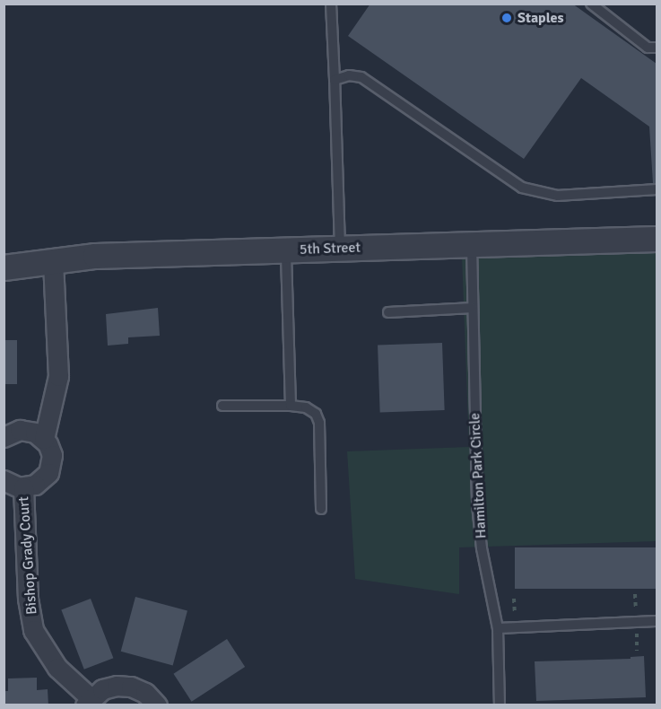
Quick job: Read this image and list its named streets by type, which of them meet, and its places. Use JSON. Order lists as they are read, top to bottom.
{
  "streets": {
    "street": ["5th Street", "Bishop Grady Court"],
    "lane": ["Hamilton Park Circle"]
  },
  "crossings": [
    ["5th Street", "Hamilton Park Circle"],
    ["5th Street", "Bishop Grady Court"]
  ],
  "places": ["Staples"]
}
